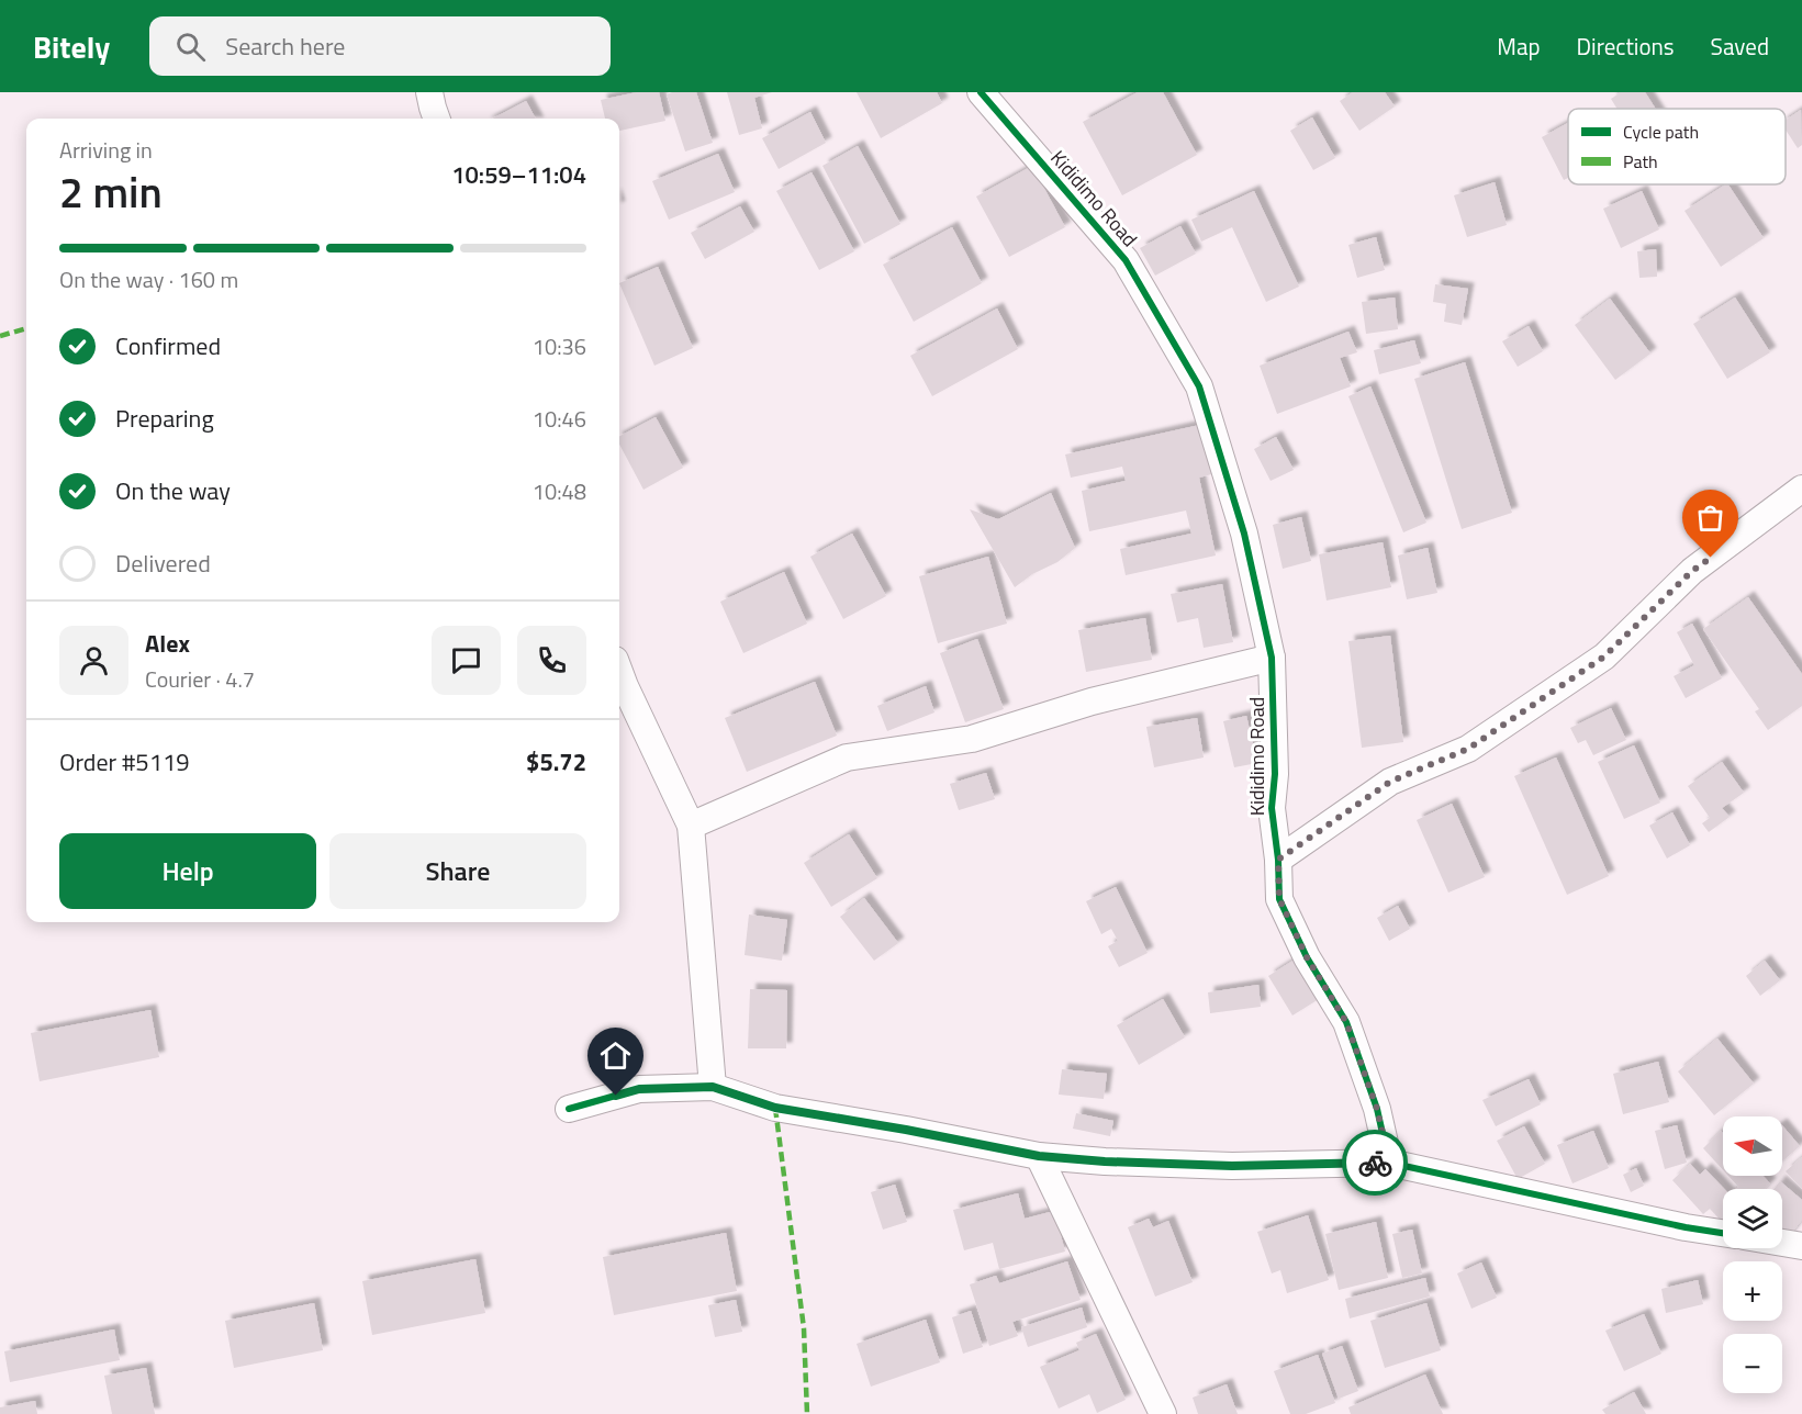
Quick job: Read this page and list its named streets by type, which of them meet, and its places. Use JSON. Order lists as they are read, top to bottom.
{
  "streets": {
    "street": ["Kididimo Road"]
  },
  "legend": ["Cycle path", "Path"],
  "north": "left",
  "page": {
    "header": "Bitely",
    "search": "Search here",
    "nav": ["Map", "Directions", "Saved"],
    "heading": ["2 min", "Arriving in", "10:59–11:04"],
    "panel": [
      "Alex",
      "Courier · 4.7",
      "Order #5119",
      "$5.72"
    ],
    "bar": "On the way · 160 m",
    "list": [
      ["Confirmed", "10:36"],
      ["Preparing", "10:46"],
      ["On the way", "10:48"],
      "Delivered"
    ],
    "buttons": ["Help", "Share"],
    "map_buttons": ["+", "−"]
  }
}
